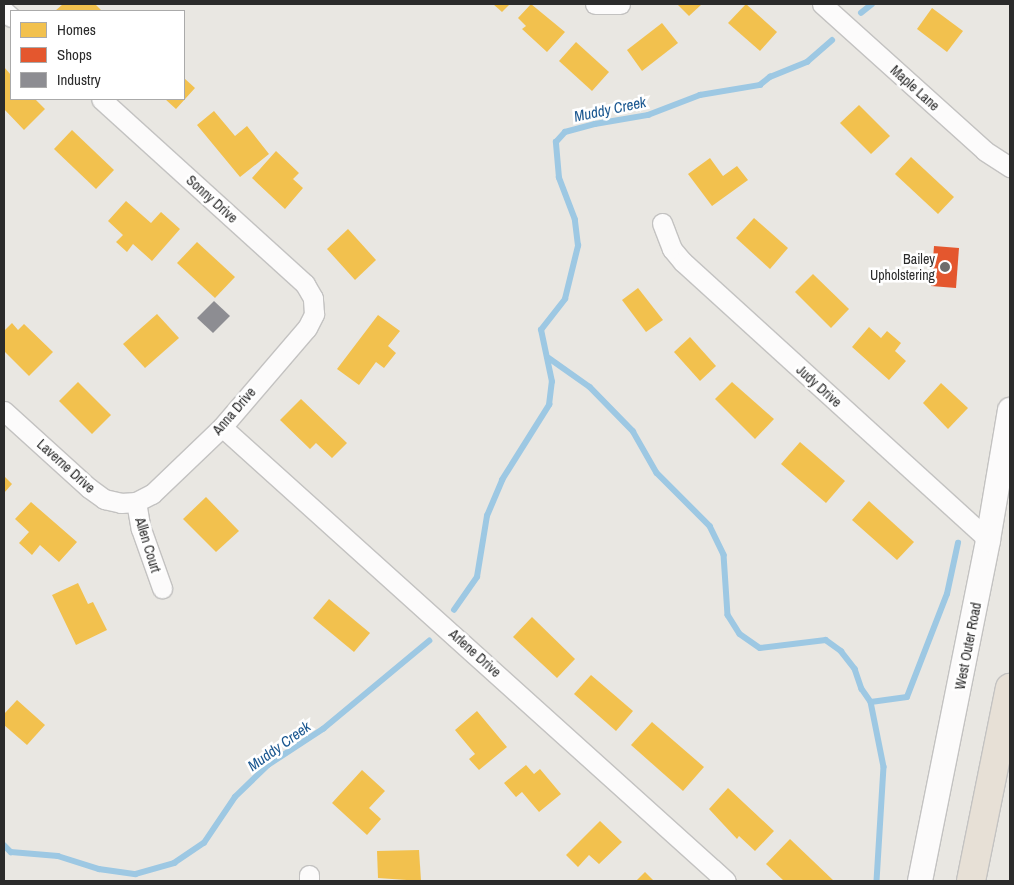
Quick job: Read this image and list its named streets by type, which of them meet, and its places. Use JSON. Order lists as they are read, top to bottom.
{
  "streets": {
    "street": [
      "Maple Lane",
      "Sonny Drive",
      "Judy Drive",
      "Anna Drive",
      "Laverne Drive",
      "Allen Court",
      "West Outer Road",
      "Arlene Drive"
    ]
  },
  "crossings": [
    ["Sonny Drive", "Anna Drive"],
    ["Judy Drive", "West Outer Road"],
    ["Anna Drive", "Laverne Drive"],
    ["Anna Drive", "Allen Court"],
    ["Anna Drive", "Arlene Drive"],
    ["Laverne Drive", "Allen Court"]
  ],
  "water": ["Muddy Creek"],
  "places": ["Bailey Upholstering"],
  "legend": ["Homes", "Shops", "Industry"]
}
